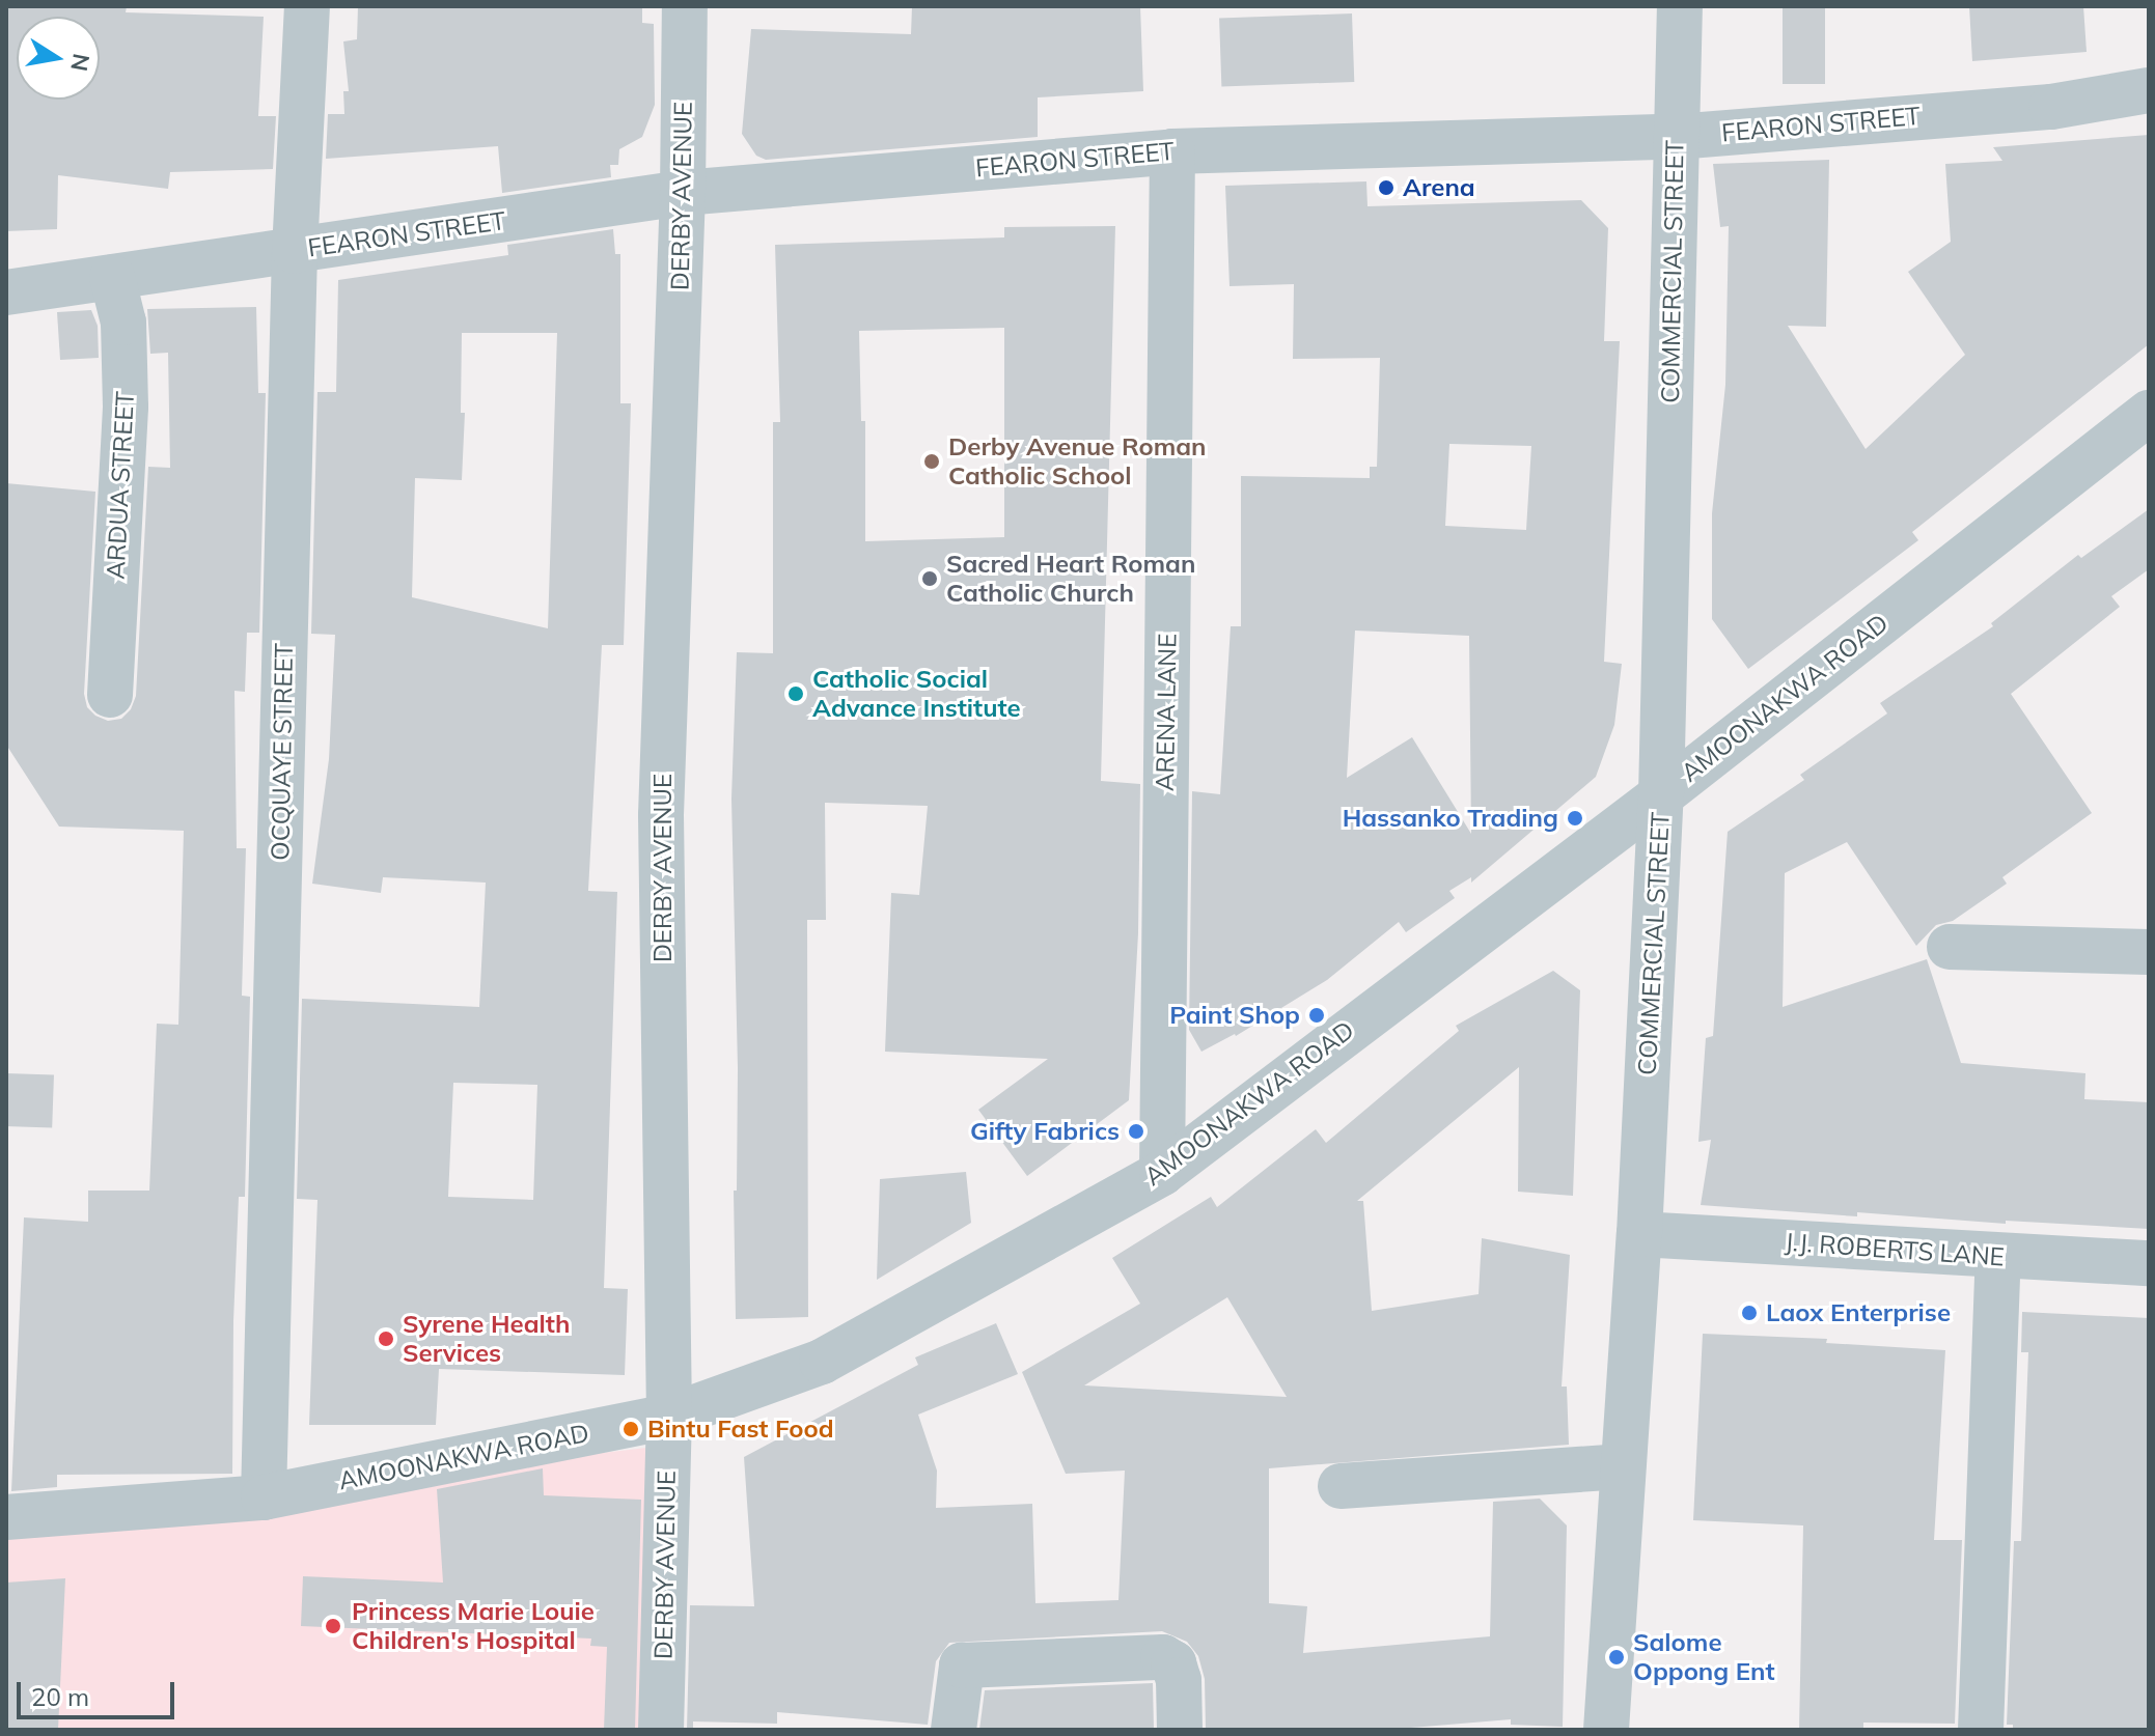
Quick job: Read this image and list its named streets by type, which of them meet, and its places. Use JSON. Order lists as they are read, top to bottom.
{
  "streets": {
    "street": [
      "FEARON STREET",
      "DERBY AVENUE",
      "COMMERCIAL STREET",
      "ARDUA STREET",
      "AMOONAKWA ROAD",
      "ARENA LANE",
      "OCQUAYE STREET",
      "J.J. ROBERTS LANE"
    ]
  },
  "crossings": [
    ["FEARON STREET", "DERBY AVENUE"],
    ["FEARON STREET", "COMMERCIAL STREET"],
    ["FEARON STREET", "ARDUA STREET"],
    ["FEARON STREET", "ARENA LANE"],
    ["FEARON STREET", "OCQUAYE STREET"],
    ["DERBY AVENUE", "AMOONAKWA ROAD"],
    ["COMMERCIAL STREET", "AMOONAKWA ROAD"],
    ["COMMERCIAL STREET", "J.J. ROBERTS LANE"],
    ["AMOONAKWA ROAD", "ARENA LANE"],
    ["AMOONAKWA ROAD", "OCQUAYE STREET"]
  ],
  "places": [
    "Arena",
    "Derby Avenue Roman Catholic School",
    "Sacred Heart Roman Catholic Church",
    "Catholic Social Advance Institute",
    "Hassanko Trading",
    "Paint Shop",
    "Gifty Fabrics",
    "Laox Enterprise",
    "Syrene Health Services",
    "Bintu Fast Food",
    "Princess Marie Louie Children's Hospital",
    "Salome Oppong Ent"
  ],
  "scale_bar": "20 m",
  "north": "right"
}
